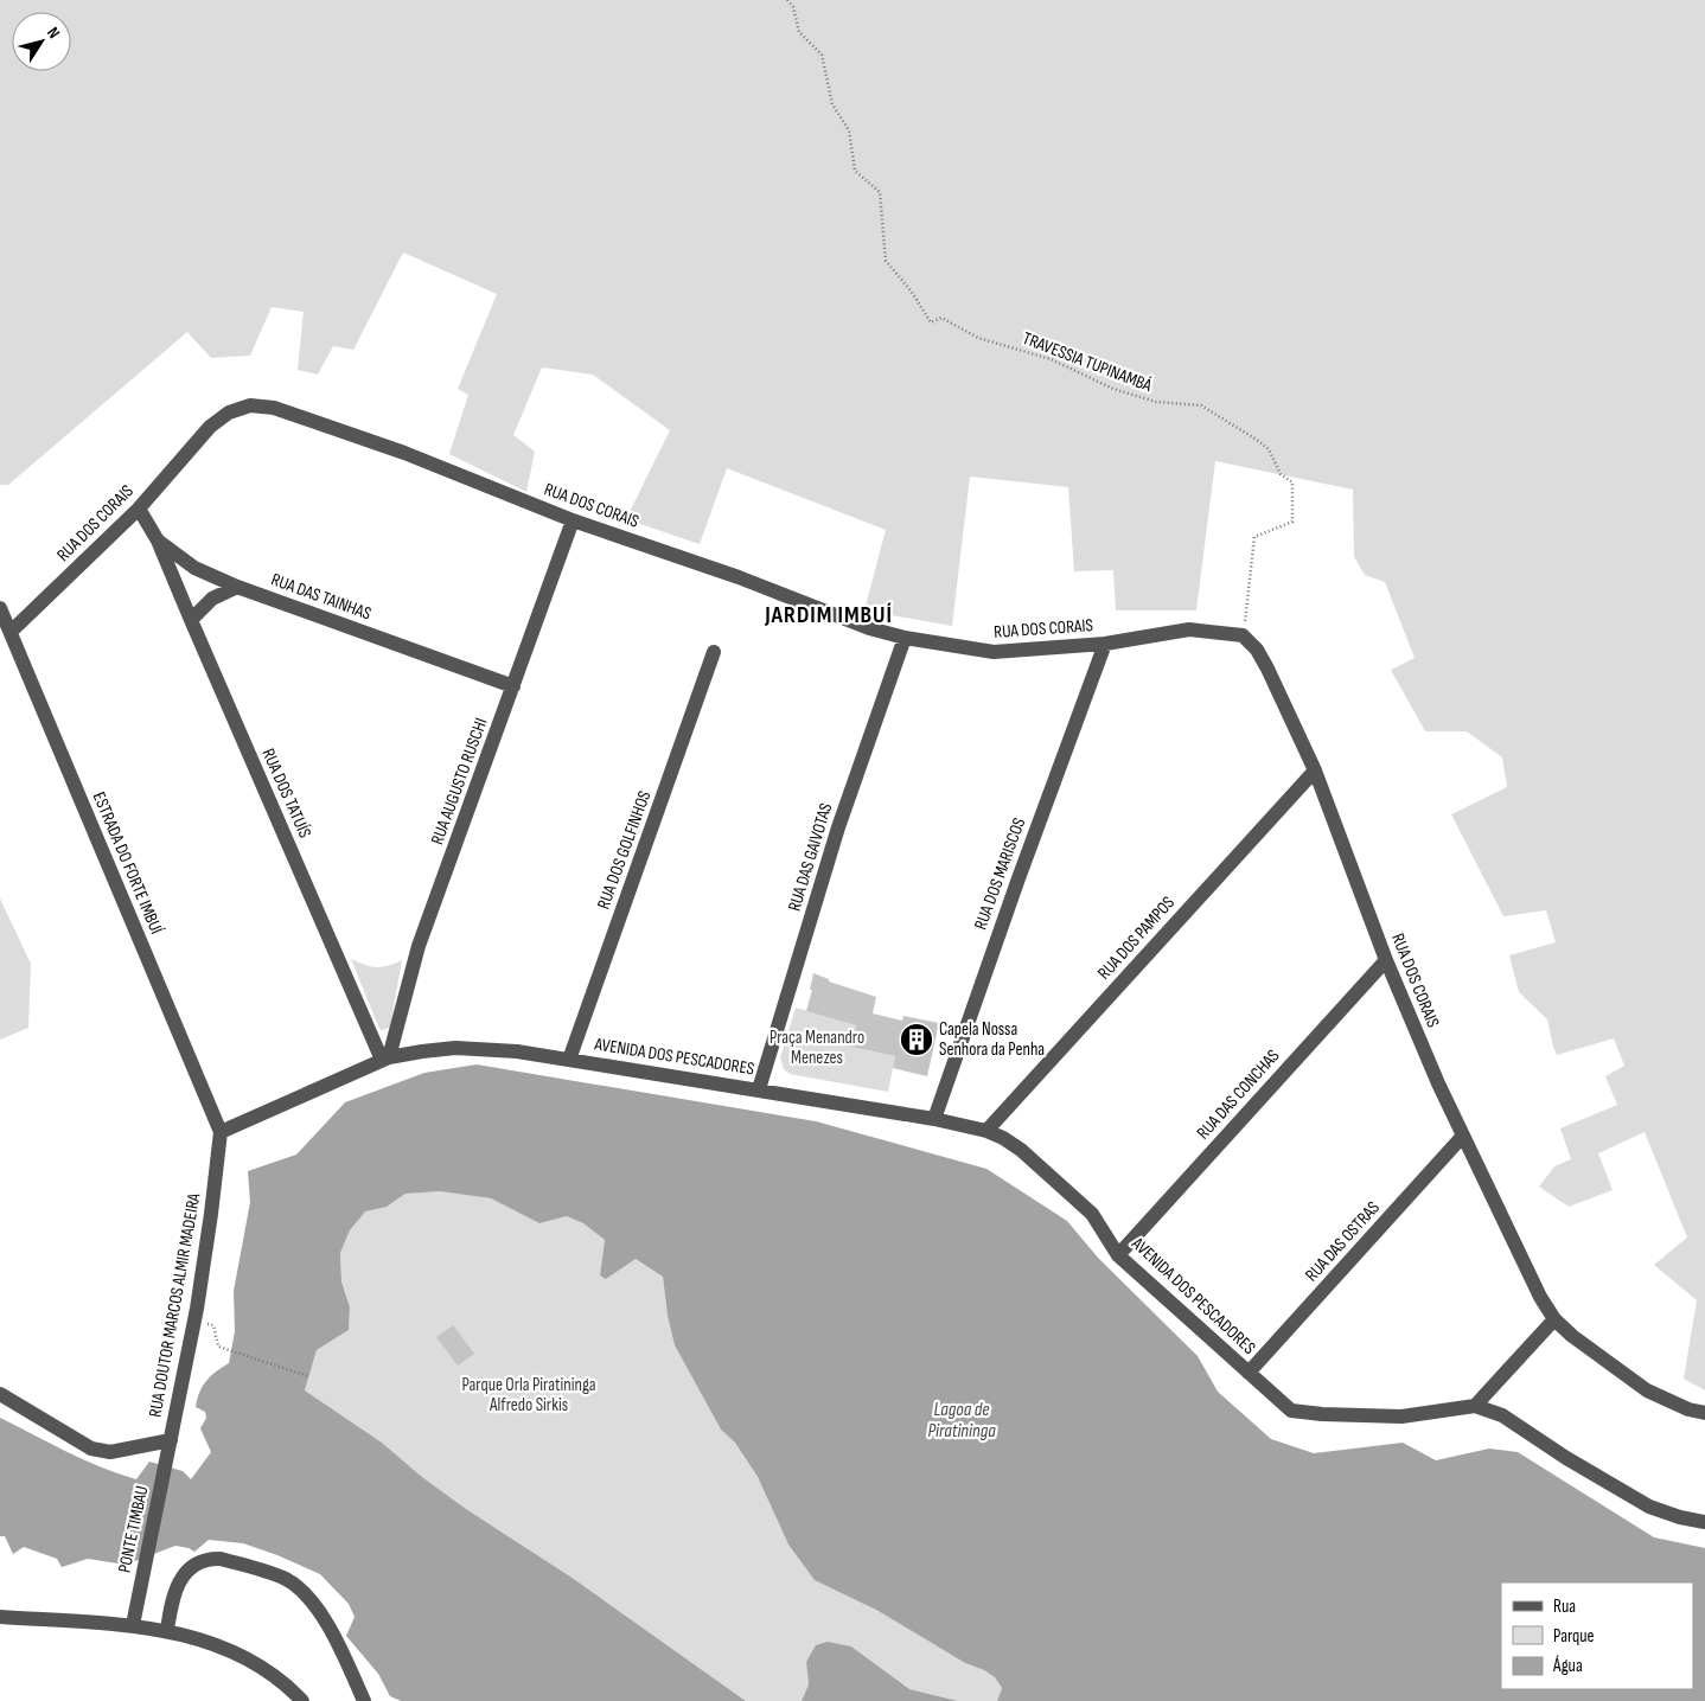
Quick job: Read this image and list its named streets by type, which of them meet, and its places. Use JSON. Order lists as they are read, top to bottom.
{
  "streets": {
    "street": [
      "RUA DOS CORAIS",
      "RUA DAS TAINHAS",
      "RUA AUGUSTO RUSCHI",
      "RUA DOS TATUÍS",
      "RUA DOS GOLFINHOS",
      "RUA DAS GAIVOTAS",
      "ESTRADA DO FORTE IMBUÍ",
      "RUA DOS MARISCOS",
      "RUA DOS PAMPOS",
      "AVENIDA DOS PESCADORES",
      "RUA DAS CONCHAS",
      "RUA DAS OSTRAS",
      "RUA DOUTOR MARCOS ALMIR MADEIRA",
      "PONTE TIMBAU"
    ],
    "path": ["TRAVESSIA TUPINAMBÁ"]
  },
  "crossings": [
    ["TRAVESSIA TUPINAMBÁ", "RUA DOS CORAIS"],
    ["RUA DOS CORAIS", "RUA DAS TAINHAS"],
    ["RUA DOS CORAIS", "RUA AUGUSTO RUSCHI"],
    ["RUA DOS CORAIS", "RUA DAS GAIVOTAS"],
    ["RUA DOS CORAIS", "ESTRADA DO FORTE IMBUÍ"],
    ["RUA DOS CORAIS", "RUA DOS MARISCOS"],
    ["RUA DOS CORAIS", "RUA DOS PAMPOS"],
    ["RUA DOS CORAIS", "RUA DAS CONCHAS"],
    ["RUA DOS CORAIS", "RUA DAS OSTRAS"],
    ["RUA DAS TAINHAS", "RUA AUGUSTO RUSCHI"],
    ["RUA DAS TAINHAS", "RUA DOS TATUÍS"],
    ["RUA AUGUSTO RUSCHI", "RUA DOS TATUÍS"],
    ["RUA AUGUSTO RUSCHI", "AVENIDA DOS PESCADORES"],
    ["RUA DOS TATUÍS", "AVENIDA DOS PESCADORES"],
    ["RUA DOS GOLFINHOS", "AVENIDA DOS PESCADORES"],
    ["RUA DAS GAIVOTAS", "AVENIDA DOS PESCADORES"],
    ["ESTRADA DO FORTE IMBUÍ", "AVENIDA DOS PESCADORES"],
    ["ESTRADA DO FORTE IMBUÍ", "RUA DOUTOR MARCOS ALMIR MADEIRA"],
    ["RUA DOS MARISCOS", "AVENIDA DOS PESCADORES"],
    ["RUA DOS PAMPOS", "AVENIDA DOS PESCADORES"],
    ["AVENIDA DOS PESCADORES", "RUA DAS CONCHAS"],
    ["AVENIDA DOS PESCADORES", "RUA DAS OSTRAS"],
    ["AVENIDA DOS PESCADORES", "RUA DOUTOR MARCOS ALMIR MADEIRA"],
    ["RUA DOUTOR MARCOS ALMIR MADEIRA", "PONTE TIMBAU"]
  ],
  "districts": ["JARDIM IMBUÍ"],
  "water": ["Lagoa de Piratininga"],
  "parks": ["Praça Menandro Menezes", "Parque Orla Piratininga Alfredo Sirkis"],
  "places": {
    "building": ["Capela Nossa Senhora da Penha"]
  },
  "legend": ["Rua", "Parque", "Água"],
  "north": "top right"
}
